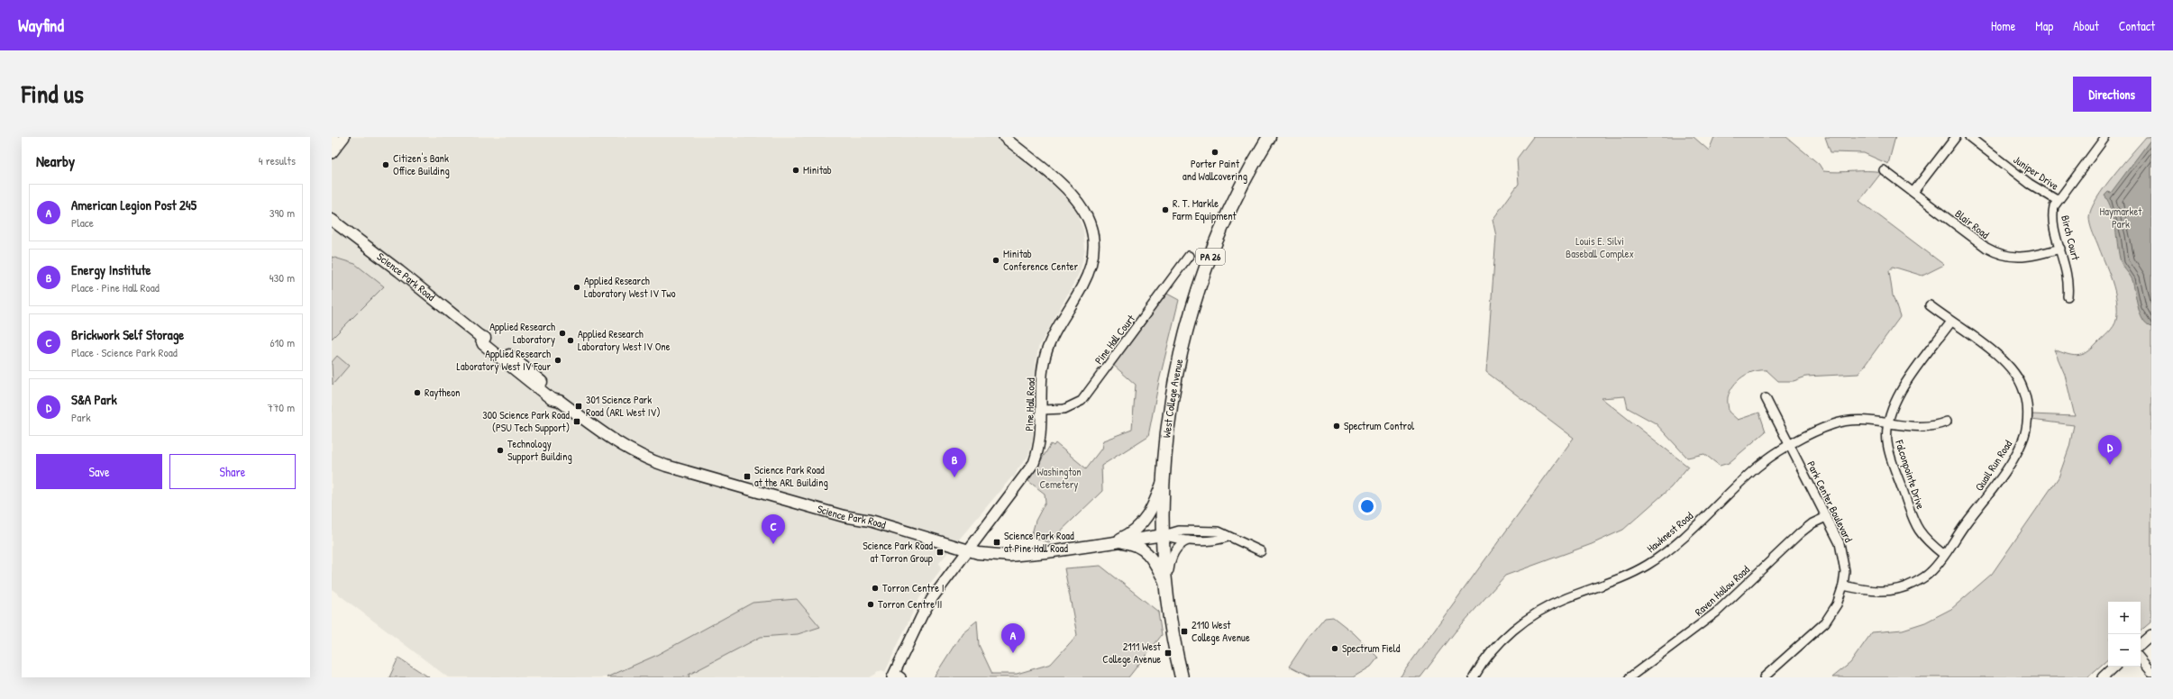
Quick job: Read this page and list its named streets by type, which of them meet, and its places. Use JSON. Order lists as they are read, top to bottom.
{
  "streets": {
    "main road": ["PA 26", "Science Park Road", "West College Avenue"],
    "street": [
      "Juniper Drive",
      "Blair Road",
      "Birch Court",
      "Pine Hall Court",
      "Pine Hall Road",
      "Quail Run Road",
      "Falconpointe Drive",
      "Park Center Boulevard",
      "Hawknest Road",
      "Raven Hollow Road"
    ]
  },
  "crossings": [
    ["Juniper Drive", "Birch Court"],
    ["Blair Road", "Birch Court"],
    ["Science Park Road", "West College Avenue"],
    ["Science Park Road", "Pine Hall Road"],
    ["Pine Hall Court", "Pine Hall Road"],
    ["Quail Run Road", "Falconpointe Drive"],
    ["Quail Run Road", "Park Center Boulevard"],
    ["Falconpointe Drive", "Hawknest Road"],
    ["Park Center Boulevard", "Hawknest Road"],
    ["Park Center Boulevard", "Raven Hollow Road"]
  ],
  "parks": ["Haymarket Park", "Louis E. Silvi Baseball Complex", "Washington Cemetery"],
  "places": {
    "other": [
      "Porter Paint and Wallcovering",
      "Citizen's Bank Office Building",
      "Minitab",
      "R. T. Markle Farm Equipment",
      "Minitab Conference Center",
      "Applied Research Laboratory West IV Two",
      "Applied Research Laboratory",
      "Applied Research Laboratory West IV One",
      "Applied Research Laboratory West IV Four",
      "Raytheon",
      "Spectrum Control",
      "Technology Support Building",
      "Torron Centre I",
      "Torron Centre II",
      "Spectrum Field"
    ],
    "transit": [
      "301 Science Park Road (ARL West IV)",
      "300 Science Park Road (PSU Tech Support)",
      "Science Park Road at the ARL Building",
      "Science Park Road at Pine Hall Road",
      "Science Park Road at Torron Group",
      "2110 West College Avenue",
      "2111 West College Avenue"
    ]
  },
  "page": {
    "header": "Wayfind",
    "nav": [
      "Home",
      "Map",
      "About",
      "Contact"
    ],
    "title": "Find us",
    "buttons": [
      "Directions",
      ["Save", "Share"]
    ],
    "heading": ["Nearby", "4 results"],
    "list": [
      {
        "mark": "A",
        "name": "American Legion Post 245",
        "note": "Place",
        "value": "390 m"
      },
      {
        "mark": "B",
        "name": "Energy Institute",
        "note": "Place · Pine Hall Road",
        "value": "430 m"
      },
      {
        "mark": "C",
        "name": "Brickwork Self Storage",
        "note": "Place · Science Park Road",
        "value": "610 m"
      },
      {
        "mark": "D",
        "name": "S&A Park",
        "note": "Park",
        "value": "770 m"
      }
    ],
    "pins": [
      "D",
      "B",
      "C",
      "A"
    ],
    "map_buttons": ["+", "−"]
  }
}
